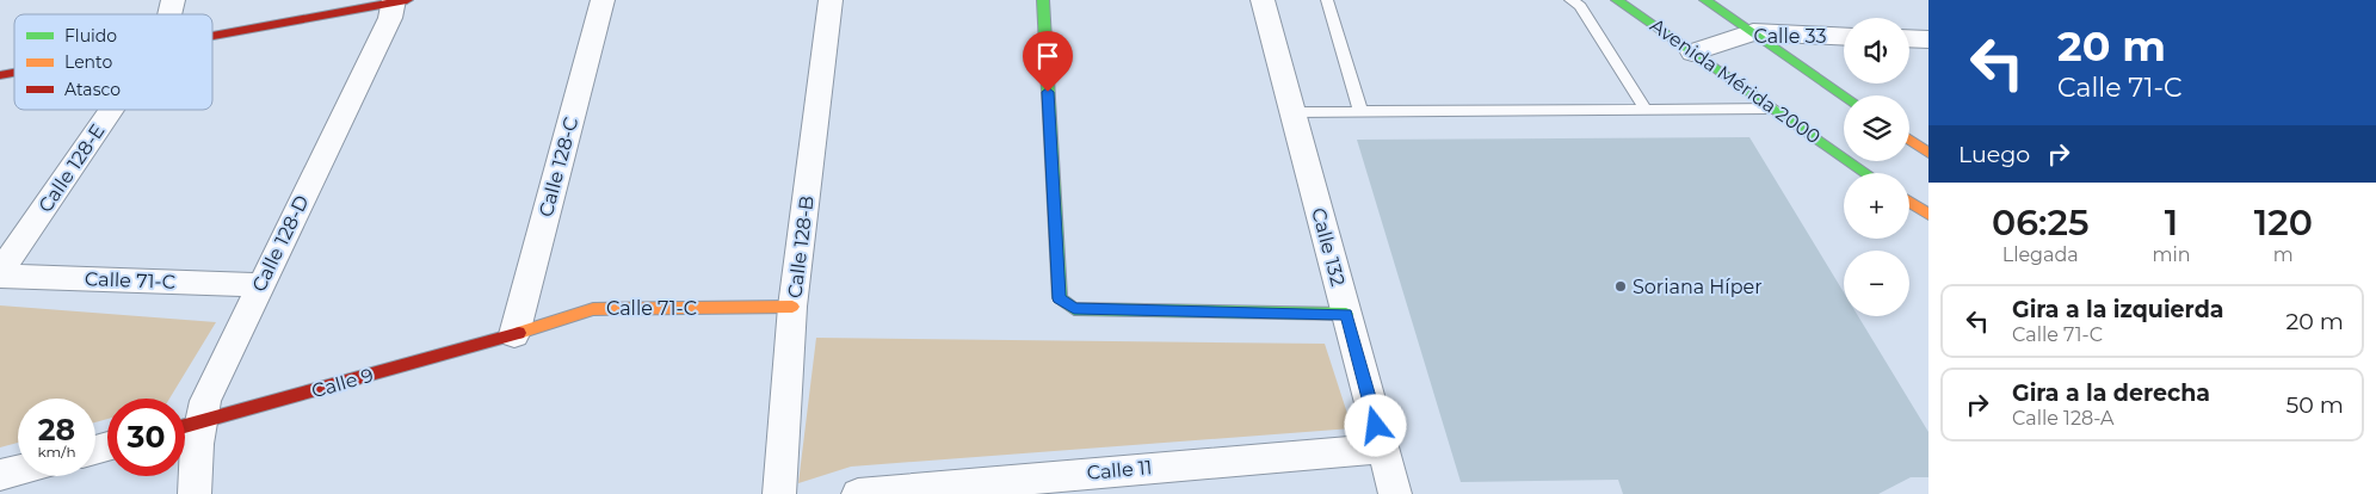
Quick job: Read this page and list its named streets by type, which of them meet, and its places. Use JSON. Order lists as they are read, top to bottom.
{
  "streets": {
    "street": [
      "Calle 33",
      "Avenida Mérida 2000",
      "Calle 128-C",
      "Calle 128-E",
      "Calle 128-D",
      "Calle 128-B",
      "Calle 132",
      "Calle 71-C",
      "Calle 9",
      "Calle 11"
    ]
  },
  "crossings": [
    ["Calle 33", "Avenida Mérida 2000"],
    ["Calle 128-C", "Calle 71-C"],
    ["Calle 128-C", "Calle 9"],
    ["Calle 128-E", "Calle 71-C"],
    ["Calle 128-D", "Calle 71-C"],
    ["Calle 128-D", "Calle 9"],
    ["Calle 128-B", "Calle 71-C"],
    ["Calle 132", "Calle 11"],
    ["Calle 71-C", "Calle 9"]
  ],
  "places": ["Soriana Híper"],
  "legend": ["Fluido", "Lento", "Atasco"],
  "page": {
    "turn": ["20 m", "Calle 71-C"],
    "map_buttons": ["+", "−"],
    "then": "Luego",
    "eta": [
      "06:25",
      "Llegada",
      "1",
      "min",
      "120",
      "m"
    ],
    "list": [
      {
        "name": "Gira a la izquierda",
        "note": "Calle 71-C",
        "value": "20 m"
      },
      {
        "name": "Gira a la derecha",
        "note": "Calle 128-A",
        "value": "50 m"
      }
    ],
    "speed": "28 km/h",
    "limit": "30"
  }
}
